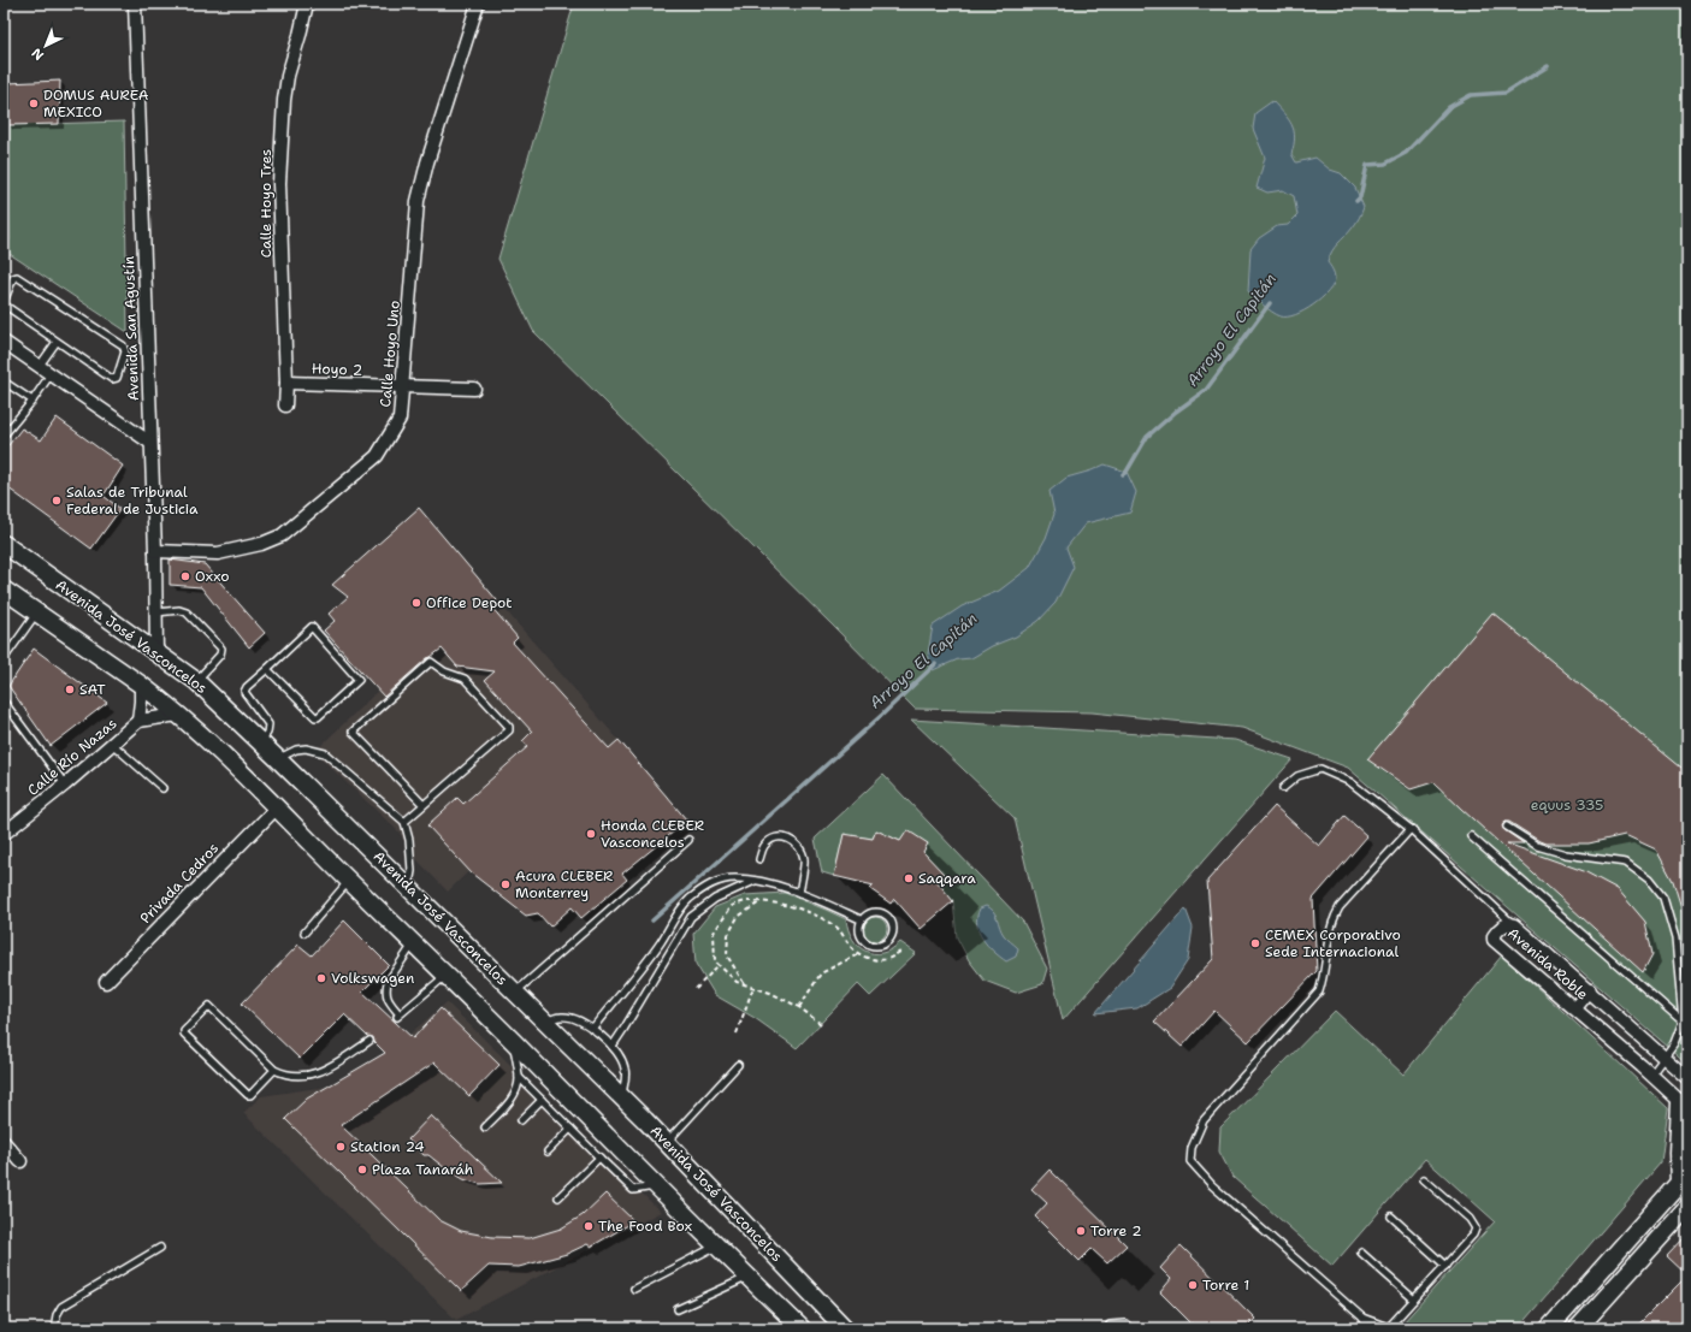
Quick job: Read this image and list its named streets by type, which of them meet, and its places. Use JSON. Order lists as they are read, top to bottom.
{
  "streets": {
    "main road": ["Avenida José Vasconcelos"],
    "street": [
      "Calle Hoyo Tres",
      "Avenida San Agustín",
      "Calle Hoyo Uno",
      "Hoyo 2",
      "Calle Río Nazas",
      "Privada Cedros",
      "Avenida Roble"
    ]
  },
  "crossings": [
    ["Calle Hoyo Tres", "Hoyo 2"],
    ["Avenida San Agustín", "Calle Hoyo Uno"],
    ["Avenida San Agustín", "Avenida José Vasconcelos"],
    ["Calle Hoyo Uno", "Hoyo 2"]
  ],
  "water": ["Arroyo El Capitán"],
  "parks": ["equus 335"],
  "places": [
    "DOMUS AUREA MEXICO",
    "Salas de Tribunal Federal de Justicia",
    "Oxxo",
    "Office Depot",
    "SAT",
    "Honda CLEBER Vasconcelos",
    "Saqqara",
    "Acura CLEBER Monterrey",
    "CEMEX Corporativo Sede Internacional",
    "Volkswagen",
    "Station 24",
    "Plaza Tanaráh",
    "The Food Box",
    "Torre 2",
    "Torre 1"
  ],
  "north": "bottom left"
}
